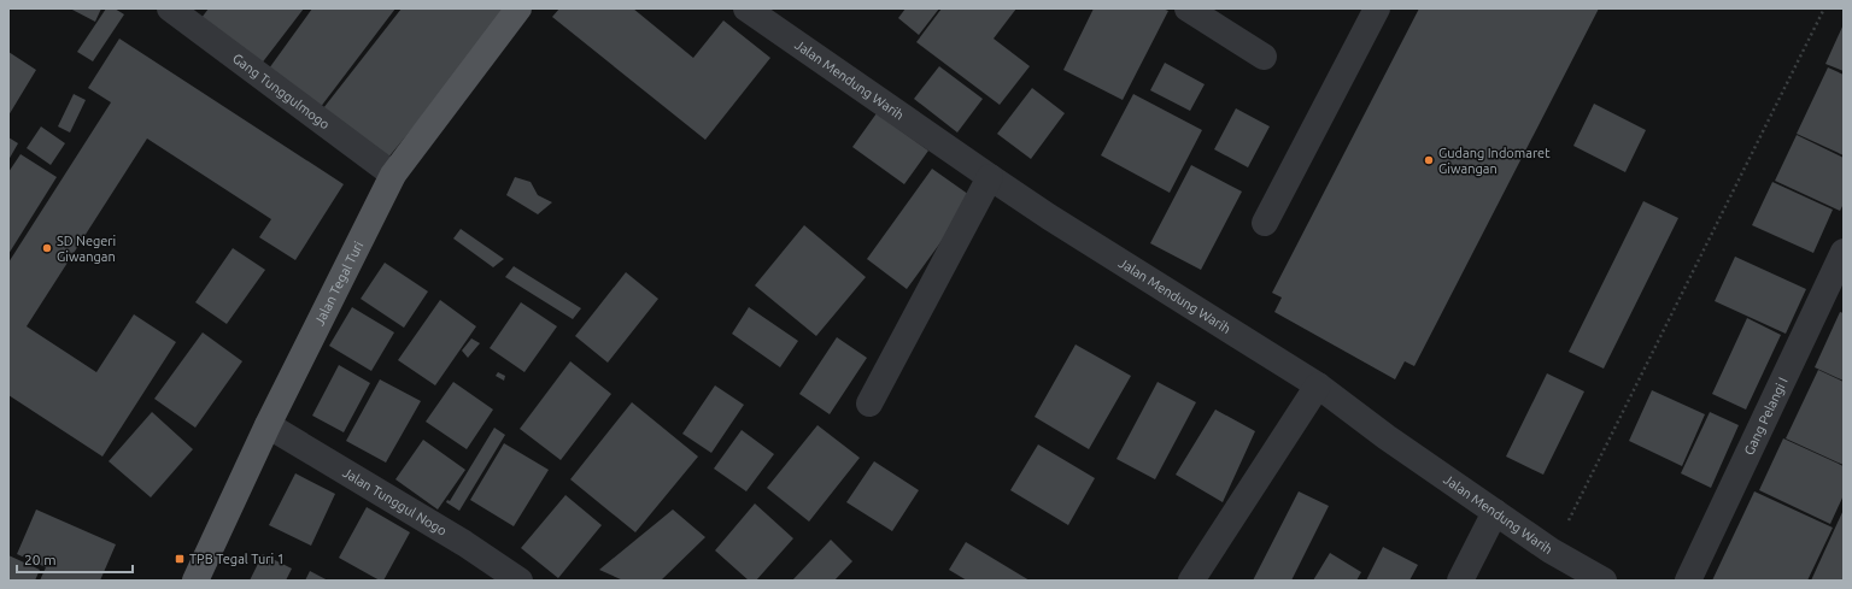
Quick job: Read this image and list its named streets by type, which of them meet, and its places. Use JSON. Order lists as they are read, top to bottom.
{
  "streets": {
    "main road": ["Jalan Tegal Turi"],
    "street": [
      "Jalan Mendung Warih",
      "Gang Tunggulmogo",
      "Gang Pelangi I",
      "Jalan Tunggul Nogo"
    ]
  },
  "crossings": [
    ["Gang Tunggulmogo", "Jalan Tegal Turi"],
    ["Jalan Tegal Turi", "Jalan Tunggul Nogo"]
  ],
  "places": {
    "other": ["Gudang Indomaret Giwangan", "SD Negeri Giwangan"],
    "transit": ["TPB Tegal Turi 1"]
  },
  "scale_bar": "20 m"
}
